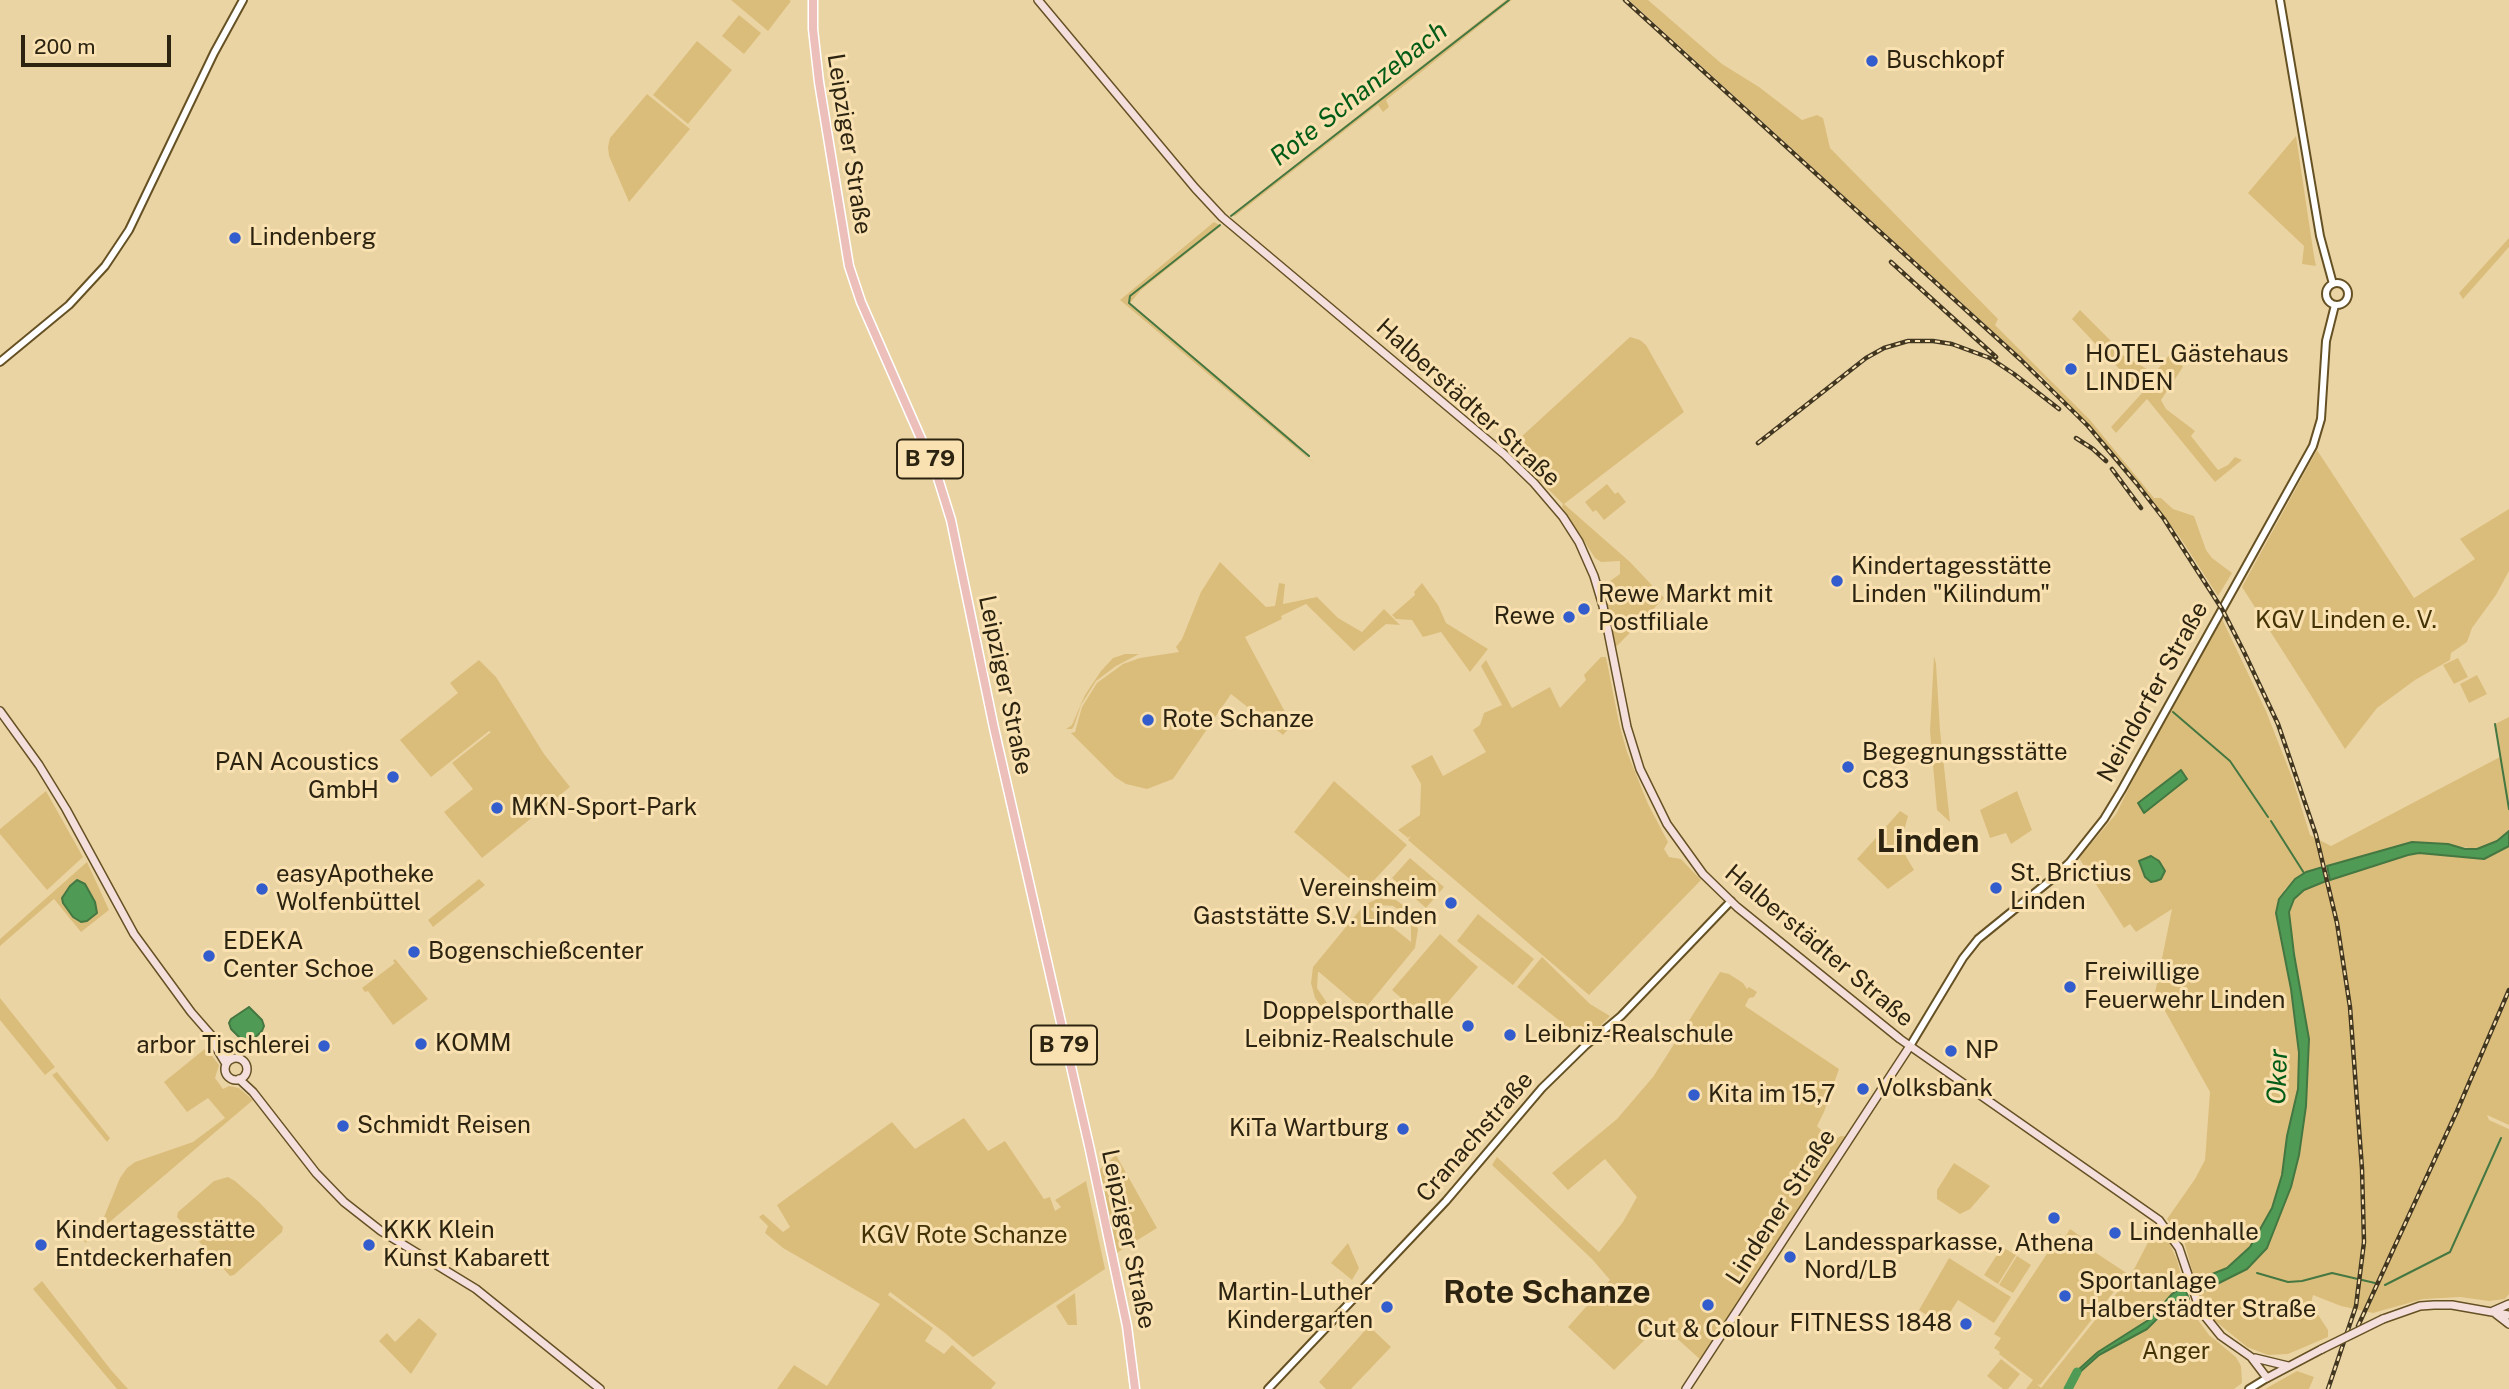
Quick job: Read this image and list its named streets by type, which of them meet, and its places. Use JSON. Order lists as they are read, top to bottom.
{
  "streets": {
    "main road": [
      "Leipziger Straße",
      "Halberstädter Straße",
      "B 79",
      "Lindener Straße"
    ],
    "street": ["Neindorfer Straße", "Cranachstraße"]
  },
  "crossings": [
    ["Halberstädter Straße", "Neindorfer Straße"],
    ["Halberstädter Straße", "Cranachstraße"],
    ["Halberstädter Straße", "Lindener Straße"],
    ["Neindorfer Straße", "Lindener Straße"]
  ],
  "districts": ["Linden", "Rote Schanze"],
  "water": ["Rote Schanzebach", "Oker"],
  "parks": ["KGV Linden e. V.", "KGV Rote Schanze", "Anger"],
  "places": [
    "Buschkopf",
    "Lindenberg",
    "HOTEL Gästehaus LINDEN",
    "Kindertagesstätte Linden \"Kilindum\"",
    "Rewe Markt mit Postfiliale",
    "Rewe",
    "Rote Schanze",
    "Begegnungsstätte C83",
    "PAN Acoustics GmbH",
    "MKN-Sport-Park",
    "St. Brictius Linden",
    "easyApotheke Wolfenbüttel",
    "Vereinsheim Gaststätte S.V. Linden",
    "Bogenschießcenter",
    "EDEKA Center Schoe",
    "Freiwillige Feuerwehr Linden",
    "Doppelsporthalle Leibniz-Realschule",
    "Leibniz-Realschule",
    "KOMM",
    "arbor Tischlerei",
    "NP",
    "Volksbank",
    "Kita im 15,7",
    "Schmidt Reisen",
    "KiTa Wartburg",
    "Athena",
    "Lindenhalle",
    "Kindertagesstätte Entdeckerhafen",
    "KKK Klein Kunst Kabarett",
    "Landessparkasse, Nord/LB",
    "Sportanlage Halberstädter Straße",
    "Cut & Colour",
    "Martin-Luther Kindergarten",
    "FITNESS 1848"
  ],
  "scale_bar": "200 m"
}
